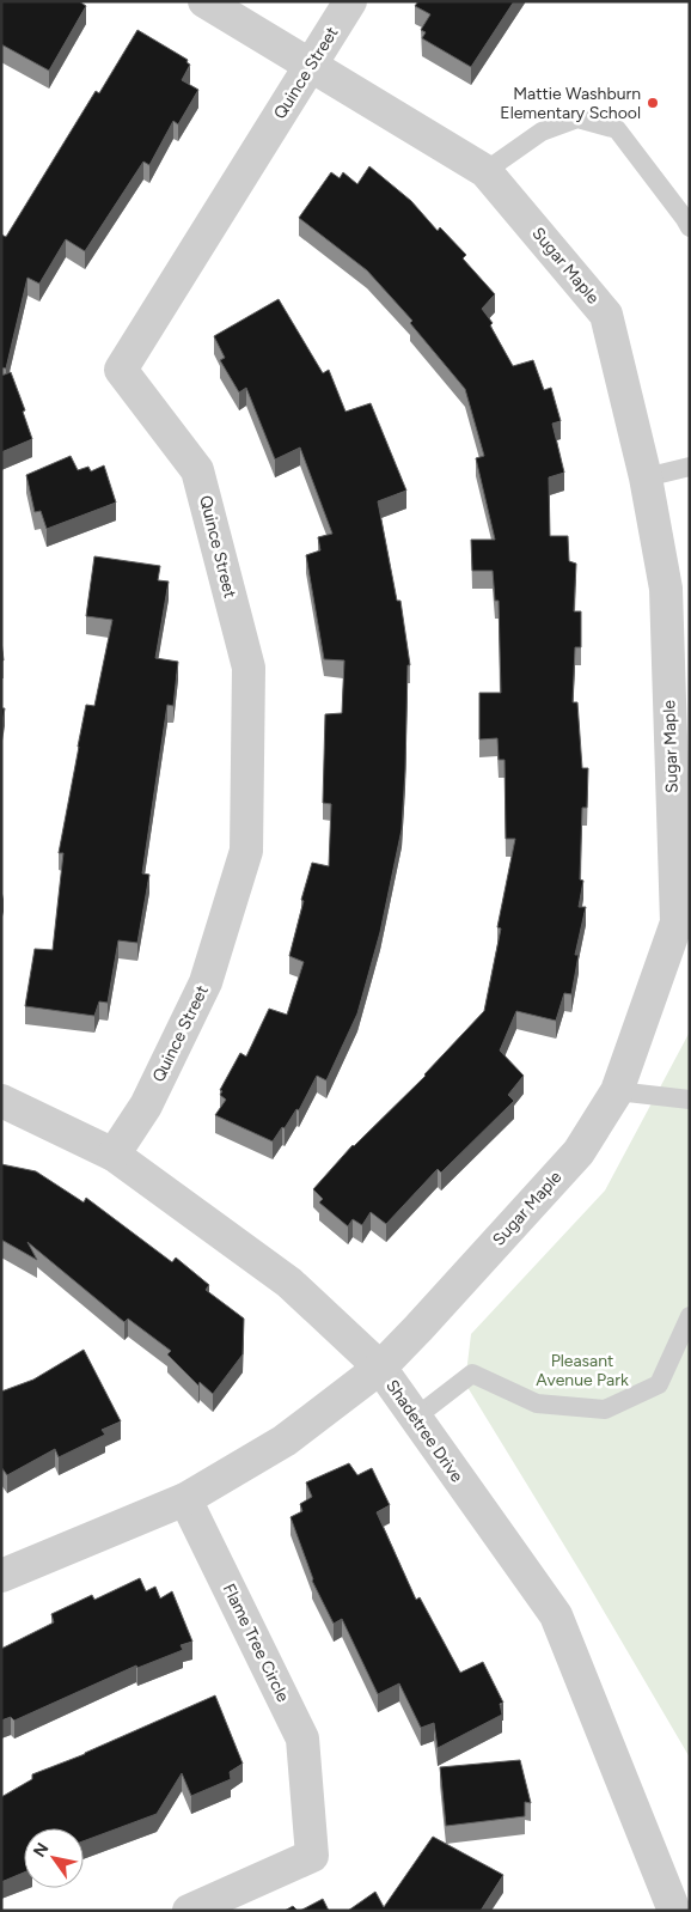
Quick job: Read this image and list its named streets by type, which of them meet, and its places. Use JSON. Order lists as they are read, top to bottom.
{
  "streets": {
    "street": [
      "Quince Street",
      "Sugar Maple",
      "Shadetree Drive",
      "Flame Tree Circle"
    ]
  },
  "crossings": [
    ["Quince Street", "Sugar Maple"],
    ["Quince Street", "Shadetree Drive"],
    ["Sugar Maple", "Shadetree Drive"],
    ["Sugar Maple", "Flame Tree Circle"]
  ],
  "parks": ["Pleasant Avenue Park"],
  "places": ["Mattie Washburn Elementary School"],
  "north": "top left"
}
